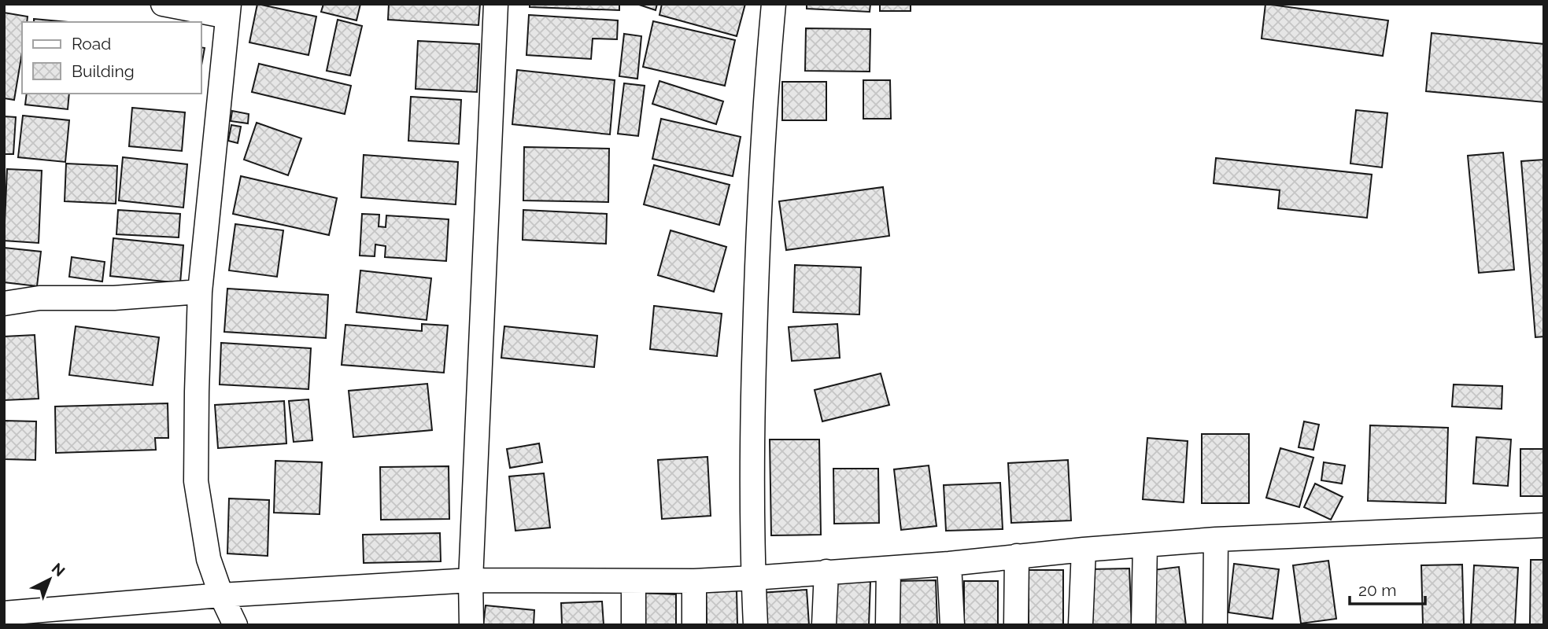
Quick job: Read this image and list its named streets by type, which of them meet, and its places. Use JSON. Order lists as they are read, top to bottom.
{
  "legend": ["Road", "Building"],
  "scale_bar": "20 m",
  "north": "top right"
}
